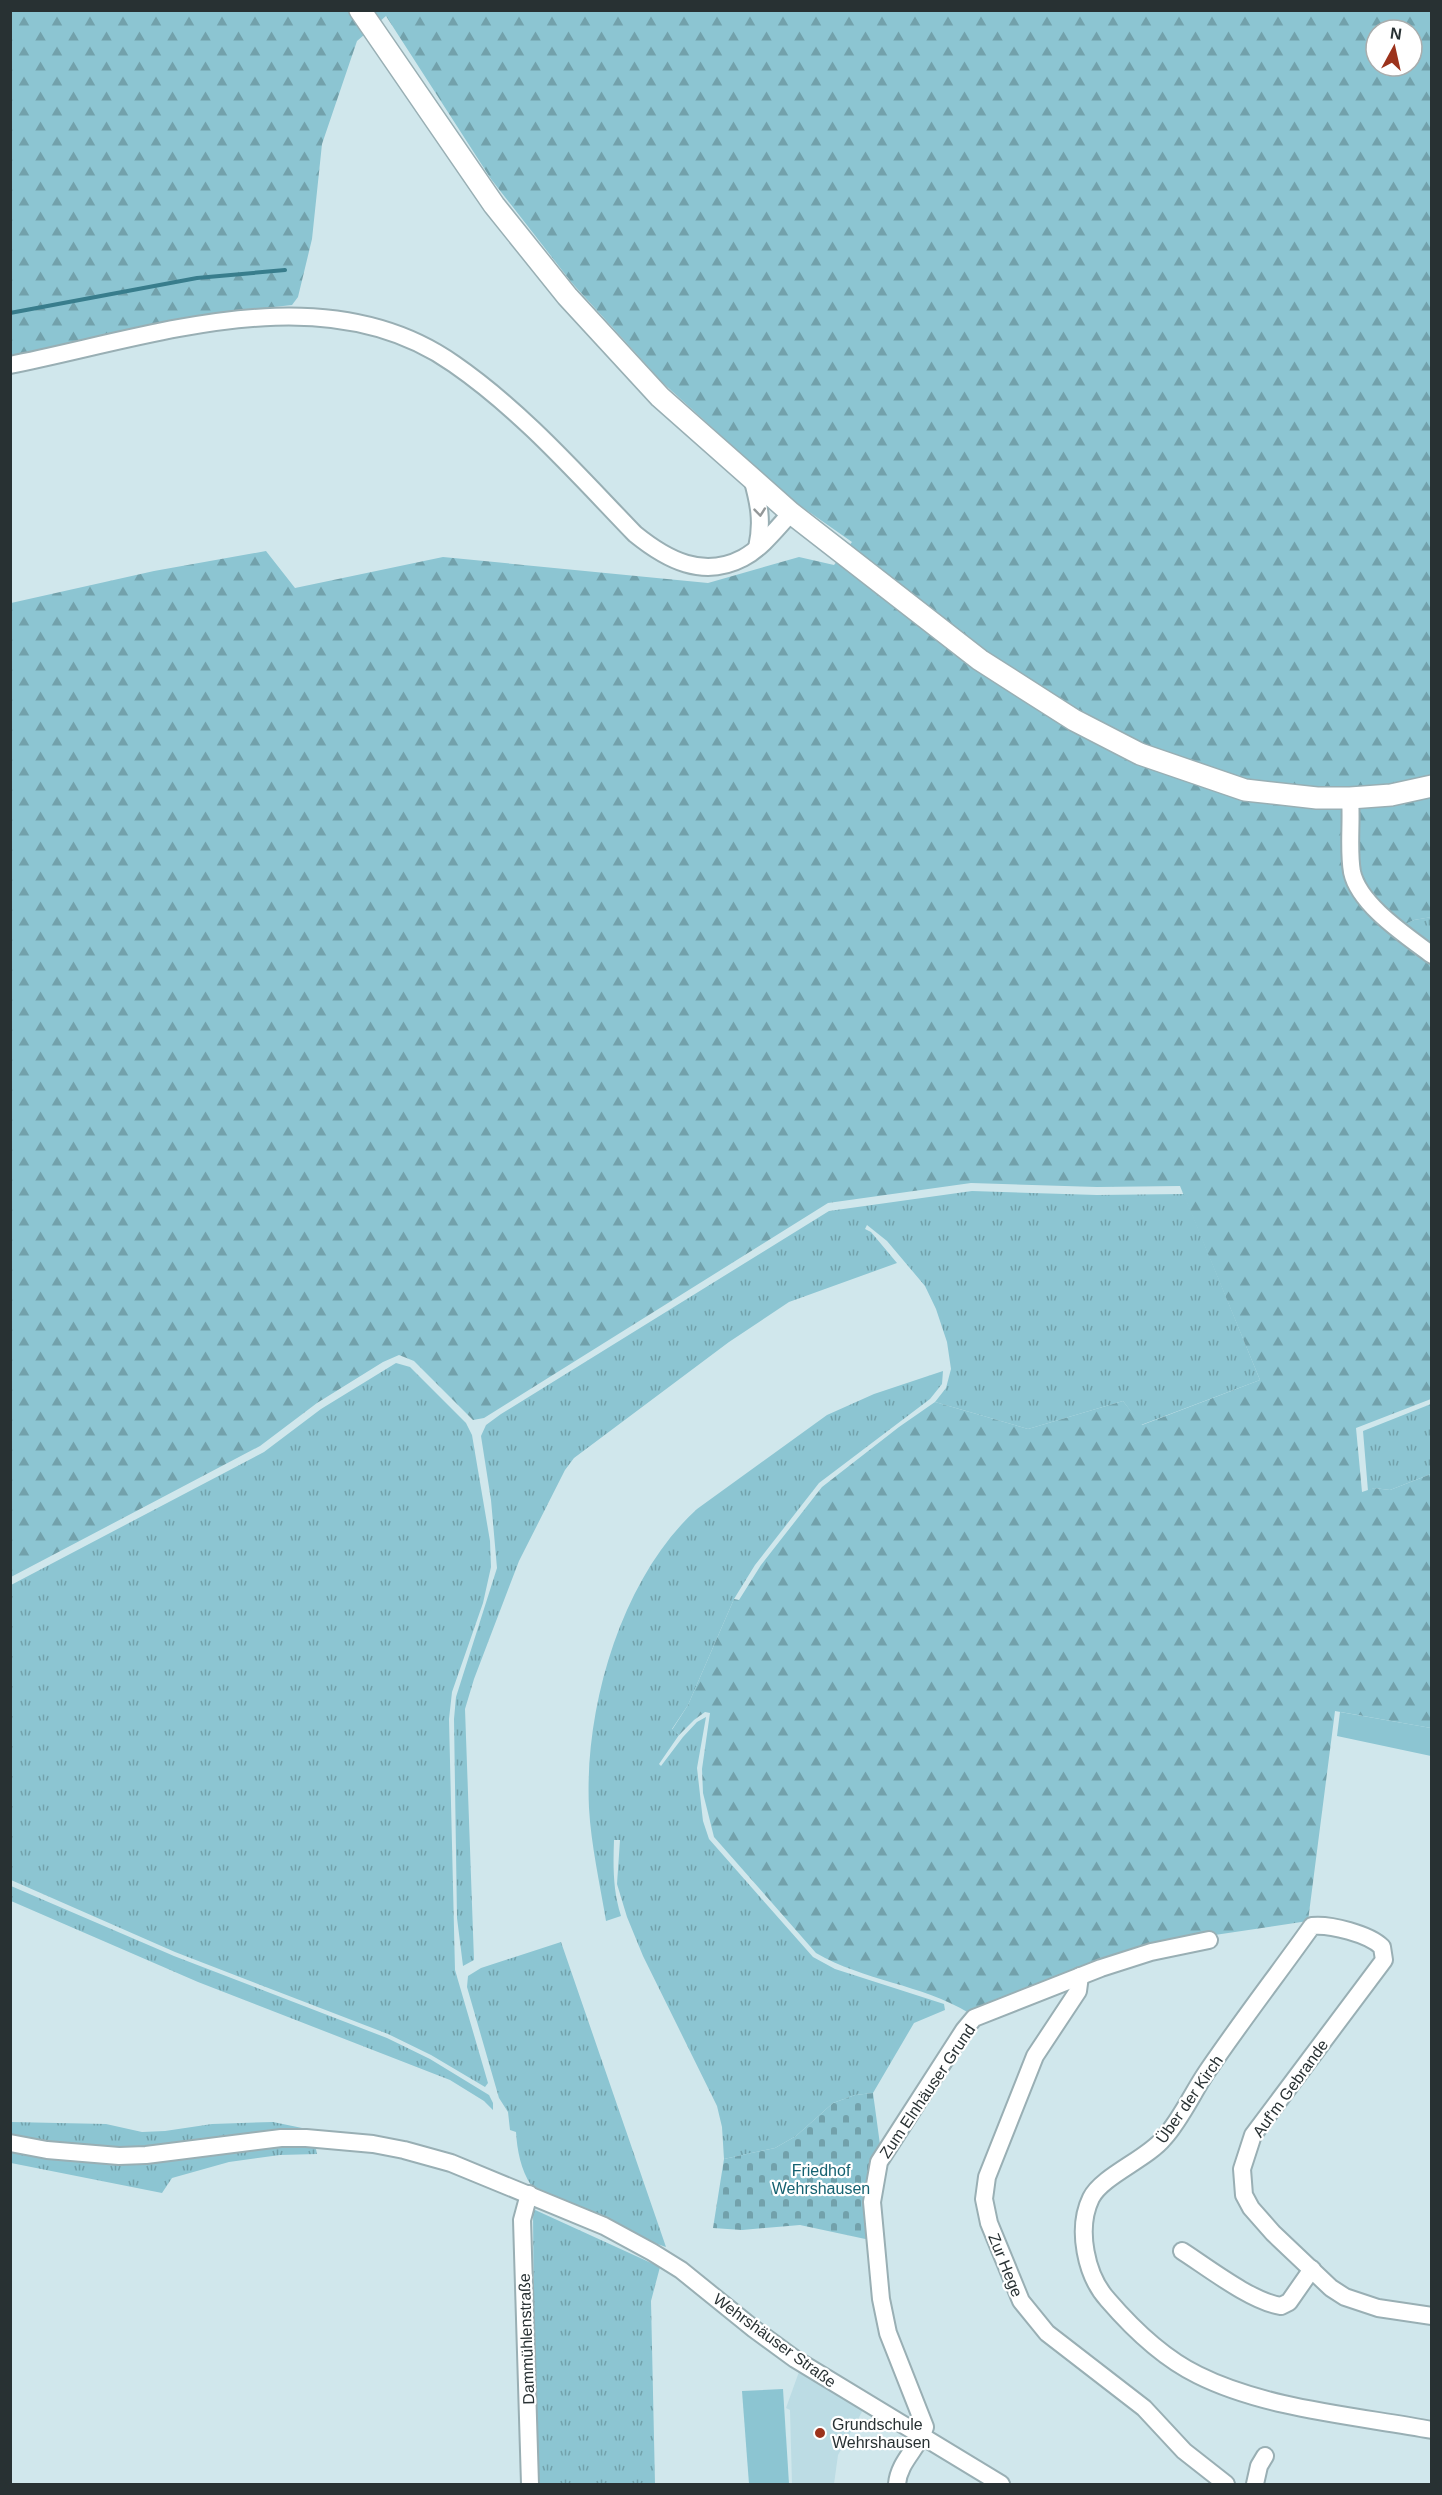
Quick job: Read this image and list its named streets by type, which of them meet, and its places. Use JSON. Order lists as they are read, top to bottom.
{
  "streets": {
    "street": [
      "Auf'm Gebrande",
      "Zum Elnhäuser Grund",
      "Über der Kirch",
      "Zur Hege",
      "Dammühlenstraße",
      "Wehrshäuser Straße"
    ]
  },
  "crossings": [
    ["Auf'm Gebrande", "Über der Kirch"],
    ["Zum Elnhäuser Grund", "Zur Hege"],
    ["Zum Elnhäuser Grund", "Wehrshäuser Straße"],
    ["Dammühlenstraße", "Wehrshäuser Straße"]
  ],
  "parks": ["Friedhof Wehrshausen"],
  "places": ["Grundschule Wehrshausen"],
  "north": "top"
}
